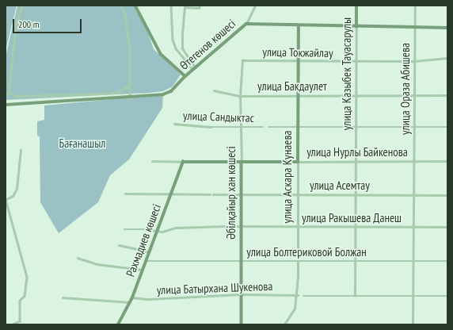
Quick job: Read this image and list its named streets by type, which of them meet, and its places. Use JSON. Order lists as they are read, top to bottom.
{
  "streets": {
    "street": [
      "Өтегенов көшесі",
      "улица Токжайлау",
      "улица Казыбек Тауасарулы",
      "улица Бакдаулет",
      "улица Ораза Абишева",
      "улица Сандыктас",
      "улица Нурлы Байкенова",
      "улица Аскара Кунаева",
      "улица Асемтау",
      "Әбілқайыр хан көшесі",
      "улица Ракышева Данеш",
      "Рахмадиев көшесі",
      "улица Болтериковой Болжан",
      "улица Батырхана Шукенова"
    ]
  },
  "crossings": [
    ["Өтегенов көшесі", "улица Казыбек Тауасарулы"],
    ["Өтегенов көшесі", "улица Ораза Абишева"],
    ["Өтегенов көшесі", "улица Аскара Кунаева"],
    ["улица Токжайлау", "улица Казыбек Тауасарулы"],
    ["улица Токжайлау", "улица Ораза Абишева"],
    ["улица Токжайлау", "улица Аскара Кунаева"],
    ["улица Токжайлау", "Әбілқайыр хан көшесі"],
    ["улица Казыбек Тауасарулы", "улица Бакдаулет"],
    ["улица Казыбек Тауасарулы", "улица Сандыктас"],
    ["улица Казыбек Тауасарулы", "улица Нурлы Байкенова"],
    ["улица Казыбек Тауасарулы", "улица Асемтау"],
    ["улица Казыбек Тауасарулы", "улица Ракышева Данеш"],
    ["улица Казыбек Тауасарулы", "улица Болтериковой Болжан"],
    ["улица Бакдаулет", "улица Ораза Абишева"],
    ["улица Бакдаулет", "улица Аскара Кунаева"],
    ["улица Бакдаулет", "Әбілқайыр хан көшесі"],
    ["улица Ораза Абишева", "улица Сандыктас"],
    ["улица Ораза Абишева", "улица Нурлы Байкенова"],
    ["улица Ораза Абишева", "улица Асемтау"],
    ["улица Ораза Абишева", "улица Ракышева Данеш"],
    ["улица Ораза Абишева", "улица Болтериковой Болжан"],
    ["улица Сандыктас", "улица Аскара Кунаева"],
    ["улица Сандыктас", "Әбілқайыр хан көшесі"],
    ["улица Нурлы Байкенова", "улица Аскара Кунаева"],
    ["улица Нурлы Байкенова", "Әбілқайыр хан көшесі"],
    ["улица Нурлы Байкенова", "Рахмадиев көшесі"],
    ["улица Аскара Кунаева", "улица Асемтау"],
    ["улица Аскара Кунаева", "улица Ракышева Данеш"],
    ["улица Аскара Кунаева", "улица Болтериковой Болжан"],
    ["улица Аскара Кунаева", "улица Батырхана Шукенова"],
    ["улица Асемтау", "Әбілқайыр хан көшесі"],
    ["улица Асемтау", "Рахмадиев көшесі"],
    ["Әбілқайыр хан көшесі", "улица Ракышева Данеш"],
    ["Әбілқайыр хан көшесі", "улица Болтериковой Болжан"],
    ["Әбілқайыр хан көшесі", "улица Батырхана Шукенова"],
    ["улица Ракышева Данеш", "Рахмадиев көшесі"],
    ["Рахмадиев көшесі", "улица Болтериковой Болжан"],
    ["Рахмадиев көшесі", "улица Батырхана Шукенова"]
  ],
  "parks": ["Бағанашыл"],
  "scale_bar": "200 m"
}
